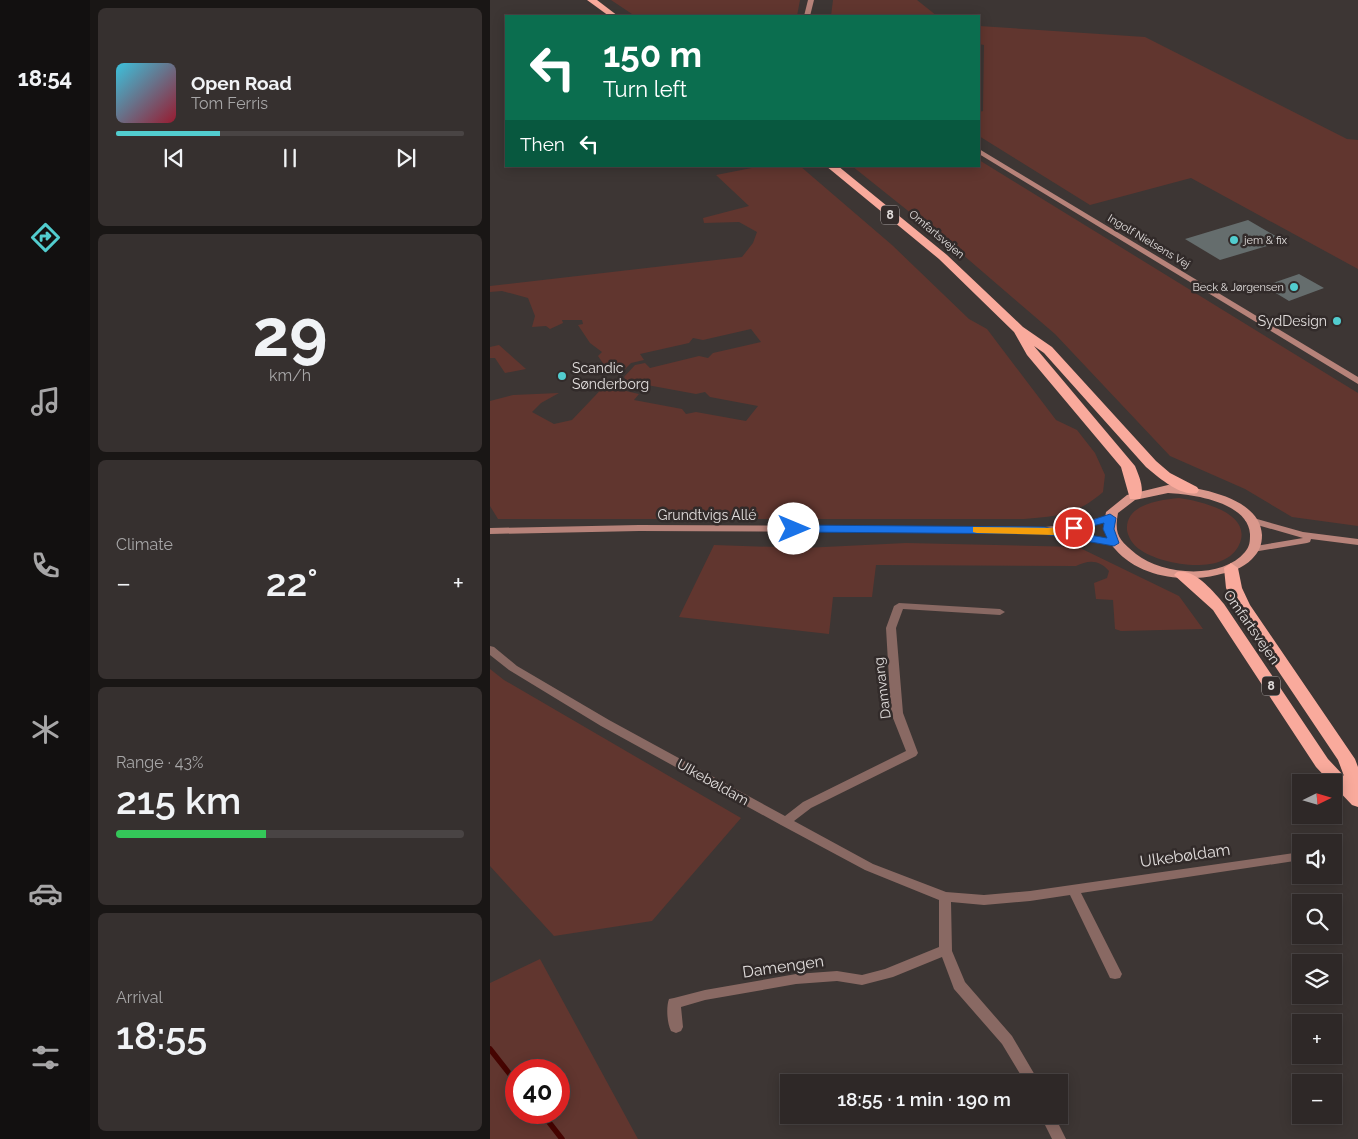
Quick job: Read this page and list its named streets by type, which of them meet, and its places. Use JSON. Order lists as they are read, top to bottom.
{
  "streets": {
    "highway": ["8", "Omfartsvejen"],
    "street": [
      "Ingolf Nielsens Vej",
      "Grundtvigs Allé",
      "Damvang",
      "Ulkebøldam",
      "Damengen"
    ]
  },
  "crossings": [
    ["8", "Omfartsvejen"],
    ["8", "Grundtvigs Allé"],
    ["Omfartsvejen", "Grundtvigs Allé"],
    ["Damvang", "Ulkebøldam"]
  ],
  "places": [
    "jem & fix",
    "Beck & Jørgensen",
    "SydDesign",
    "Scandic Sønderborg"
  ],
  "north": "right",
  "page": {
    "tabs": "18:54",
    "turn": ["150 m", "Turn left"],
    "song": ["Open Road", "Tom Ferris"],
    "then": "Then",
    "tile": [
      ["29", "km/h"],
      "Climate",
      ["Range · 43%", "215 km"],
      ["Arrival", "18:55"]
    ],
    "heat": ["−", "22°", "+"],
    "map_buttons": ["+", "−"],
    "limit": "40",
    "trip": "18:55 · 1 min · 190 m"
  }
}
